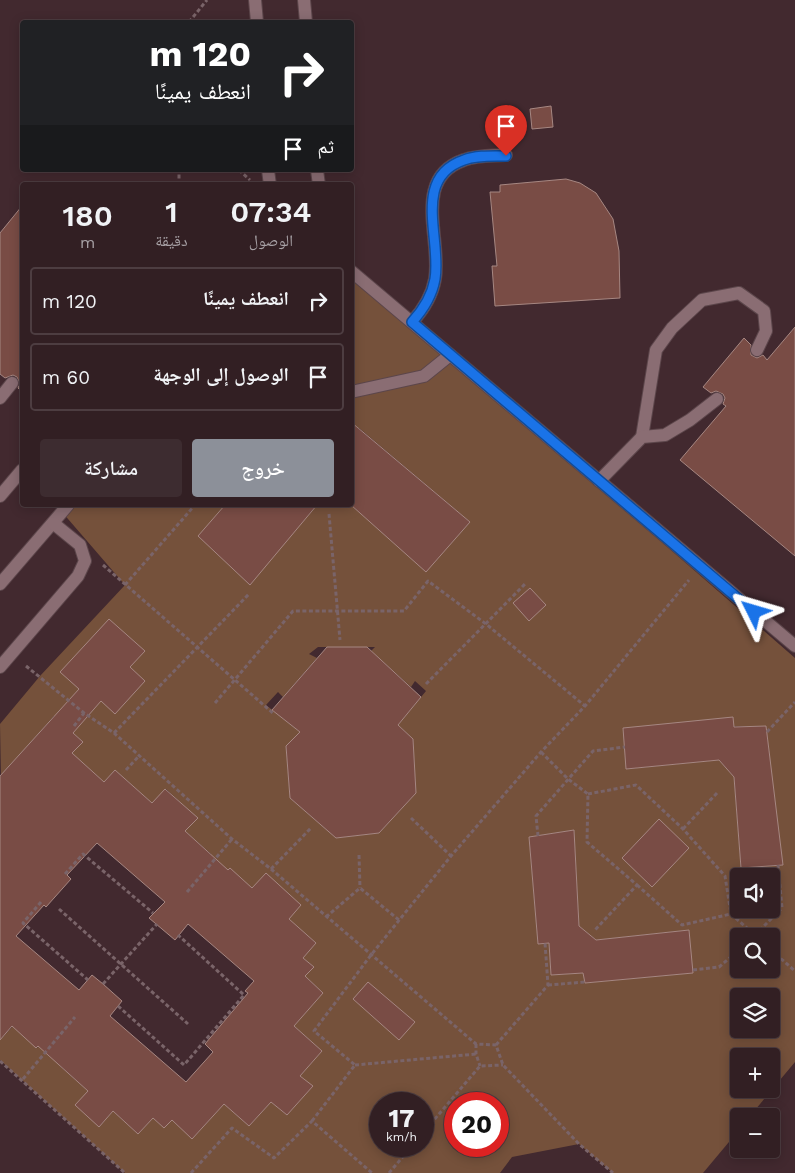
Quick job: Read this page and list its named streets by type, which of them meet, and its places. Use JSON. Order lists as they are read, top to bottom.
{
  "page": {
    "turn": ["120 m", "انعطف يمينًا"],
    "then": "ثم",
    "eta": [
      "07:34",
      "الوصول",
      "1",
      "دقيقة",
      "180",
      "m"
    ],
    "list": [
      {
        "name": "انعطف يمينًا",
        "value": "120 m"
      },
      {
        "name": "الوصول إلى الوجهة",
        "value": "60 m"
      }
    ],
    "buttons": ["خروج", "مشاركة"],
    "map_buttons": ["+", "−"],
    "speed": "17 km/h",
    "limit": "20"
  }
}
